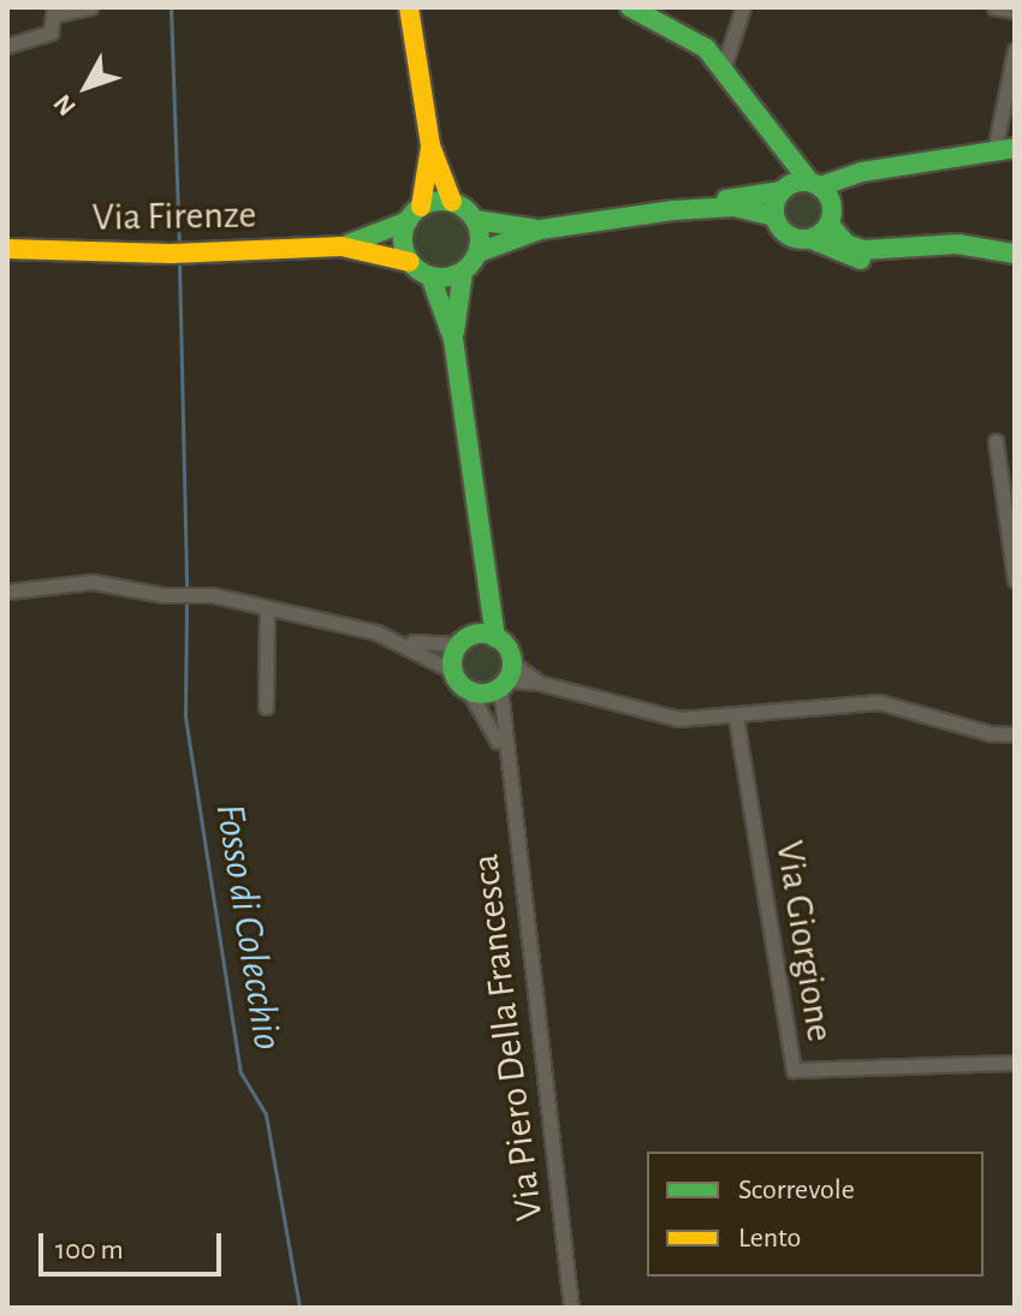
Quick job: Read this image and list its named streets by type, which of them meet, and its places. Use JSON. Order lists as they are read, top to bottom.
{
  "streets": {
    "street": ["Via Firenze", "Via Giorgione", "Via Piero Della Francesca"]
  },
  "water": ["Fosso di Colecchio"],
  "legend": ["Scorrevole", "Lento"],
  "scale_bar": "100 m",
  "north": "bottom left"
}
